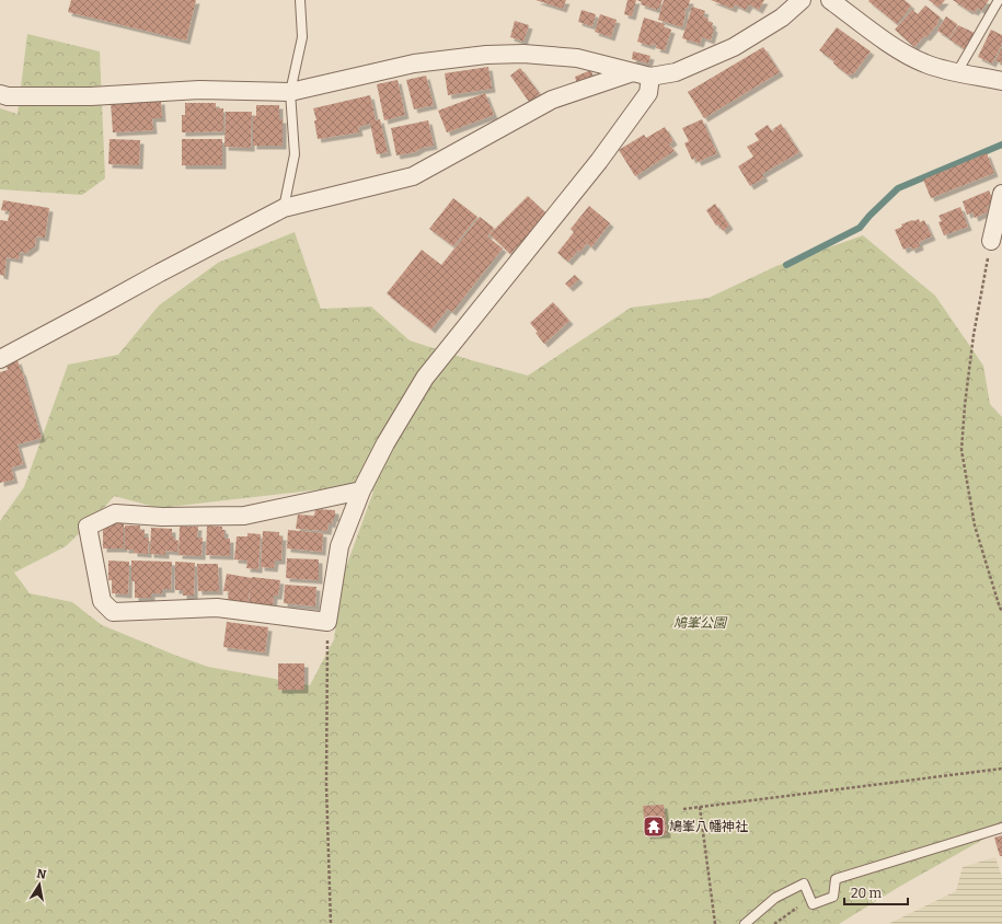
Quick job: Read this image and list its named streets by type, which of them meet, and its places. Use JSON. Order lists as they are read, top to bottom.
{
  "parks": ["鳩峯公園"],
  "places": {
    "temple": ["鳩峯八幡神社"]
  },
  "scale_bar": "20 m",
  "north": "top"
}
